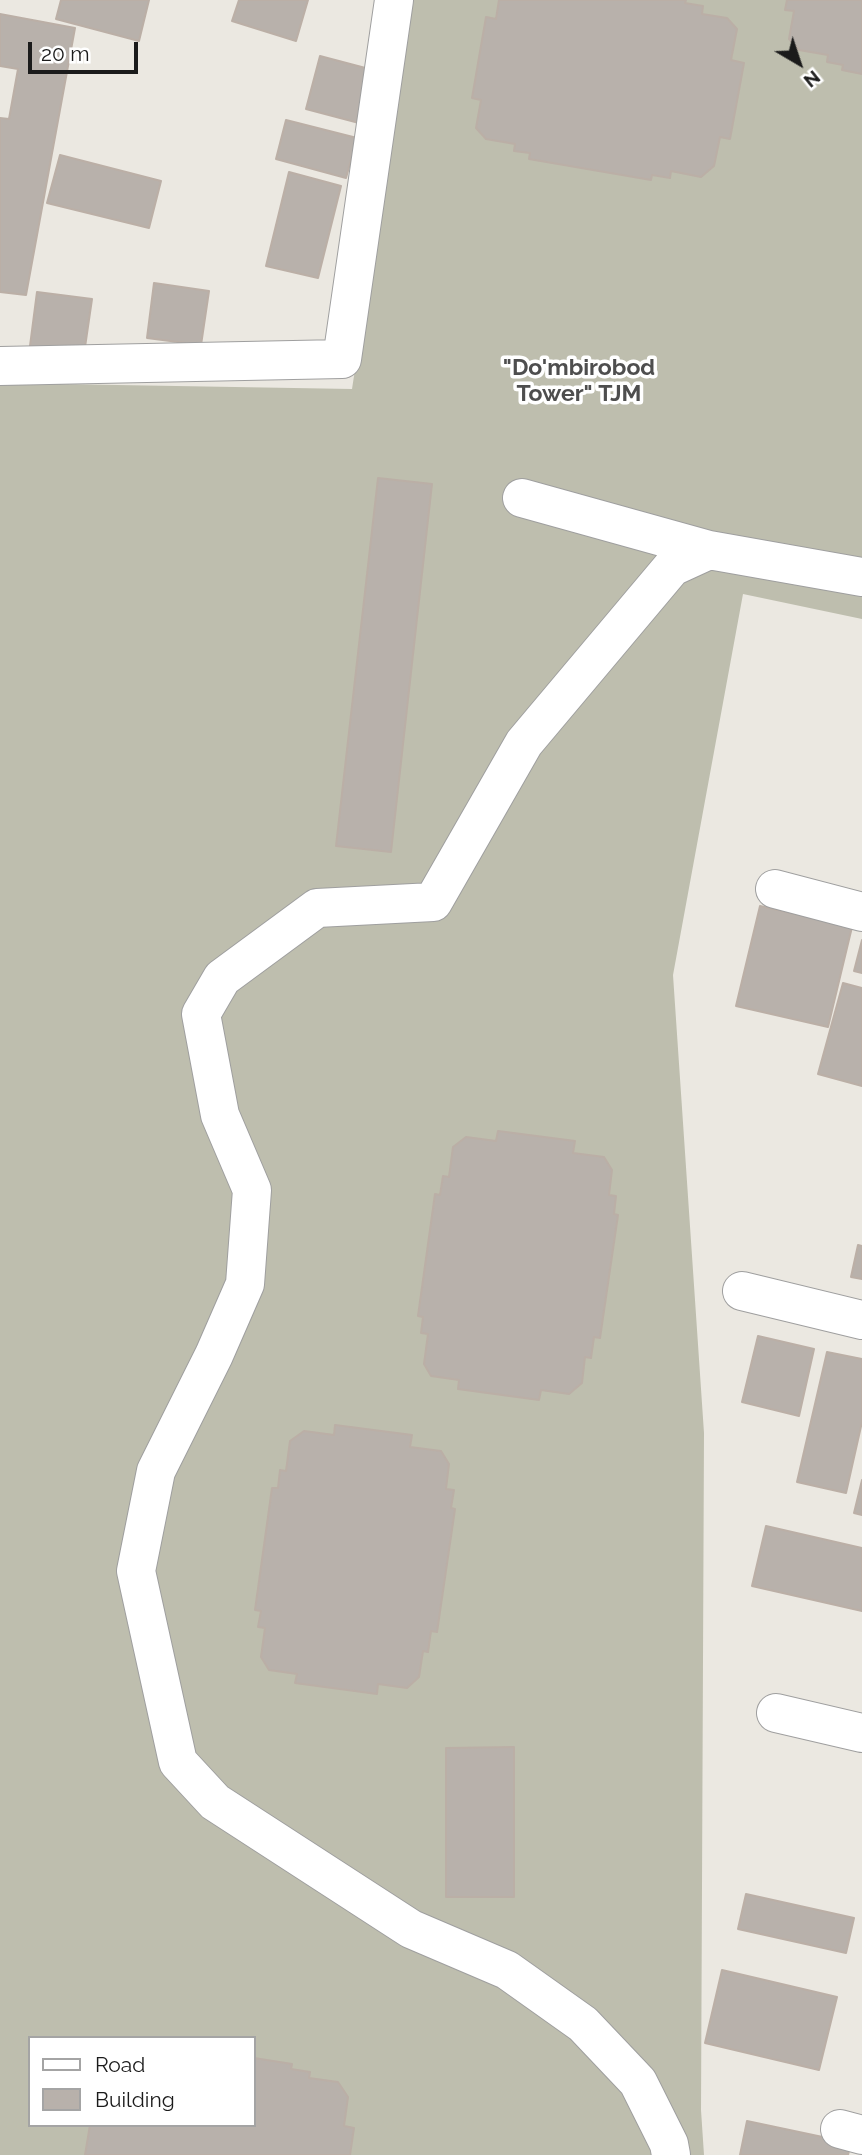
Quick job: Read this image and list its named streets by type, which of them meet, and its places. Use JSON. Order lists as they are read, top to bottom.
{
  "districts": ["\"Do'mbirobod Tower\" TJM"],
  "legend": ["Road", "Building"],
  "scale_bar": "20 m",
  "north": "bottom right"
}
